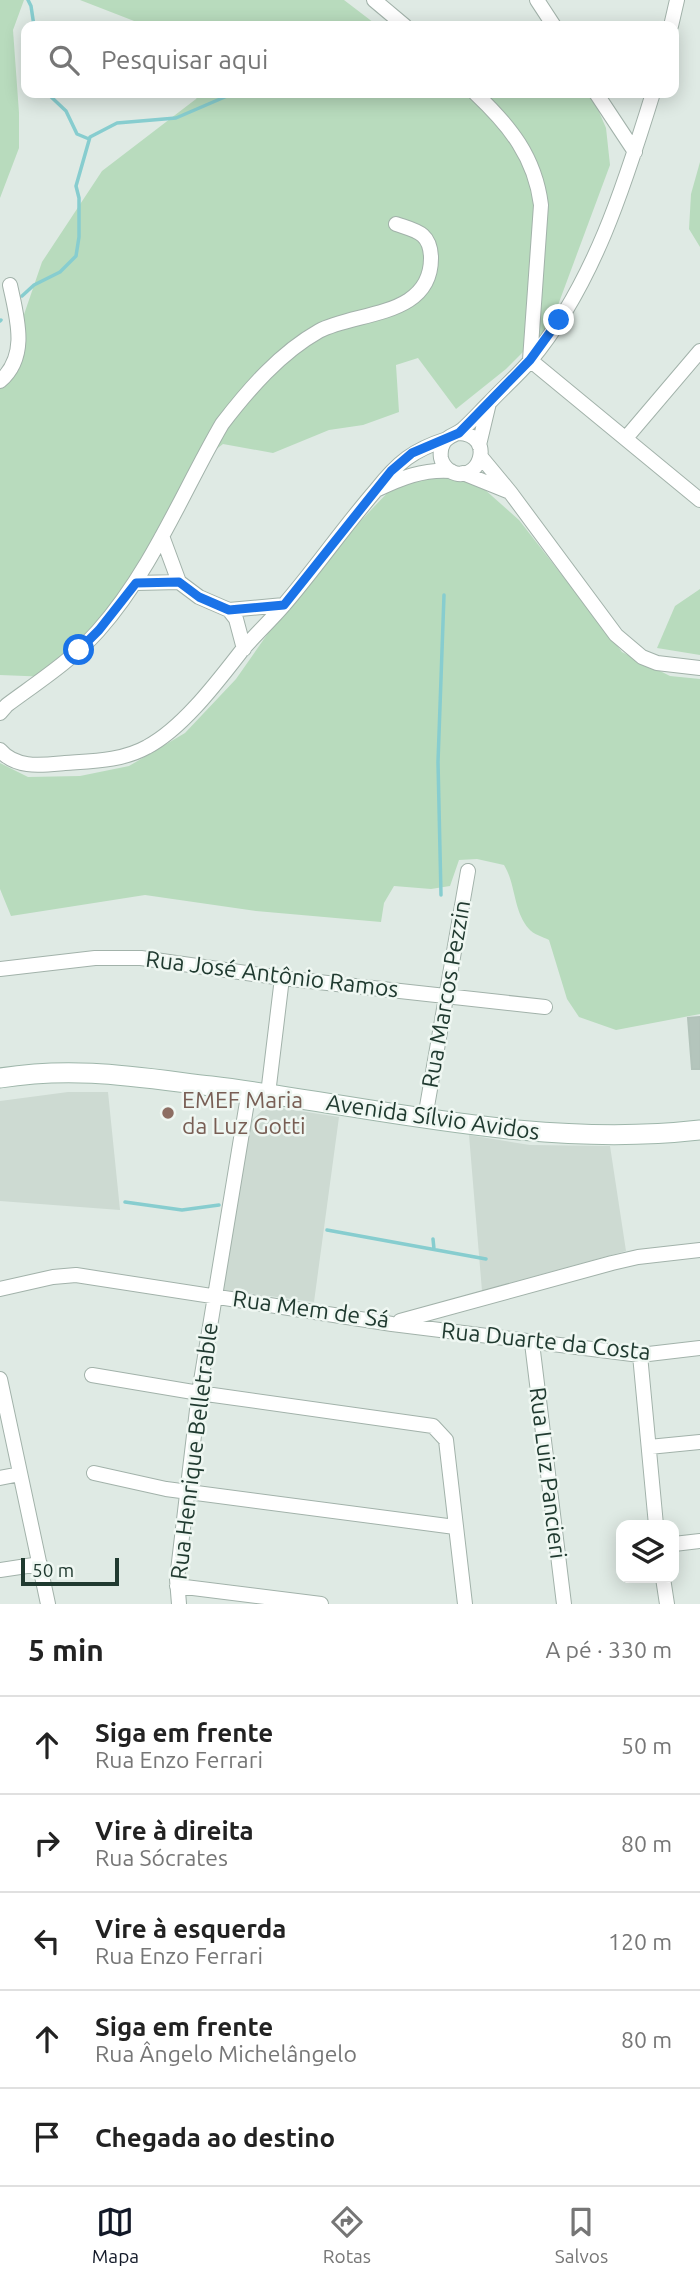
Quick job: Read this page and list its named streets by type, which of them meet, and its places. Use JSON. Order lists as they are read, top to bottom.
{
  "streets": {
    "main road": ["Avenida Sílvio Avidos"],
    "street": [
      "Rua José Antônio Ramos",
      "Rua Marcos Pezzin",
      "Rua Mem de Sá",
      "Rua Duarte da Costa",
      "Rua Henrique Belletrable",
      "Rua Luiz Pancieri"
    ]
  },
  "crossings": [
    ["Rua José Antônio Ramos", "Rua Marcos Pezzin"],
    ["Rua José Antônio Ramos", "Rua Henrique Belletrable"],
    ["Rua Marcos Pezzin", "Avenida Sílvio Avidos"],
    ["Avenida Sílvio Avidos", "Rua Henrique Belletrable"],
    ["Rua Mem de Sá", "Rua Duarte da Costa"],
    ["Rua Mem de Sá", "Rua Henrique Belletrable"],
    ["Rua Duarte da Costa", "Rua Luiz Pancieri"]
  ],
  "places": ["EMEF Maria da Luz Gotti"],
  "scale_bar": "50 m",
  "page": {
    "search": "Pesquisar aqui",
    "scale": "50 m",
    "heading": ["5 min", "A pé · 330 m"],
    "list": [
      ["Siga em frente", "Rua Enzo Ferrari", "50 m"],
      ["Vire à direita", "Rua Sócrates", "80 m"],
      ["Vire à esquerda", "Rua Enzo Ferrari", "120 m"],
      ["Siga em frente", "Rua Ângelo Michelângelo", "80 m"],
      "Chegada ao destino"
    ],
    "nav": ["Mapa", "Rotas", "Salvos"]
  }
}
